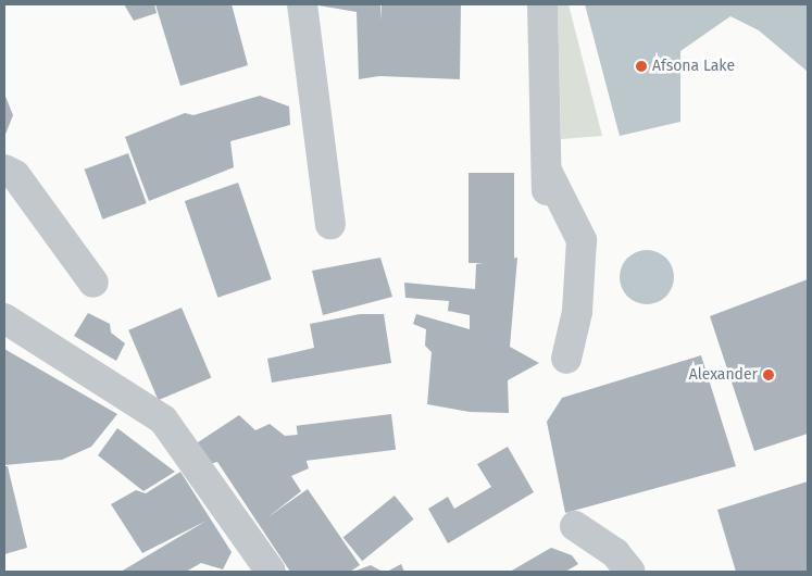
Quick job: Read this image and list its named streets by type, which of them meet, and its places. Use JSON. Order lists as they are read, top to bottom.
{
  "places": ["Afsona Lake", "Alexander"]
}
